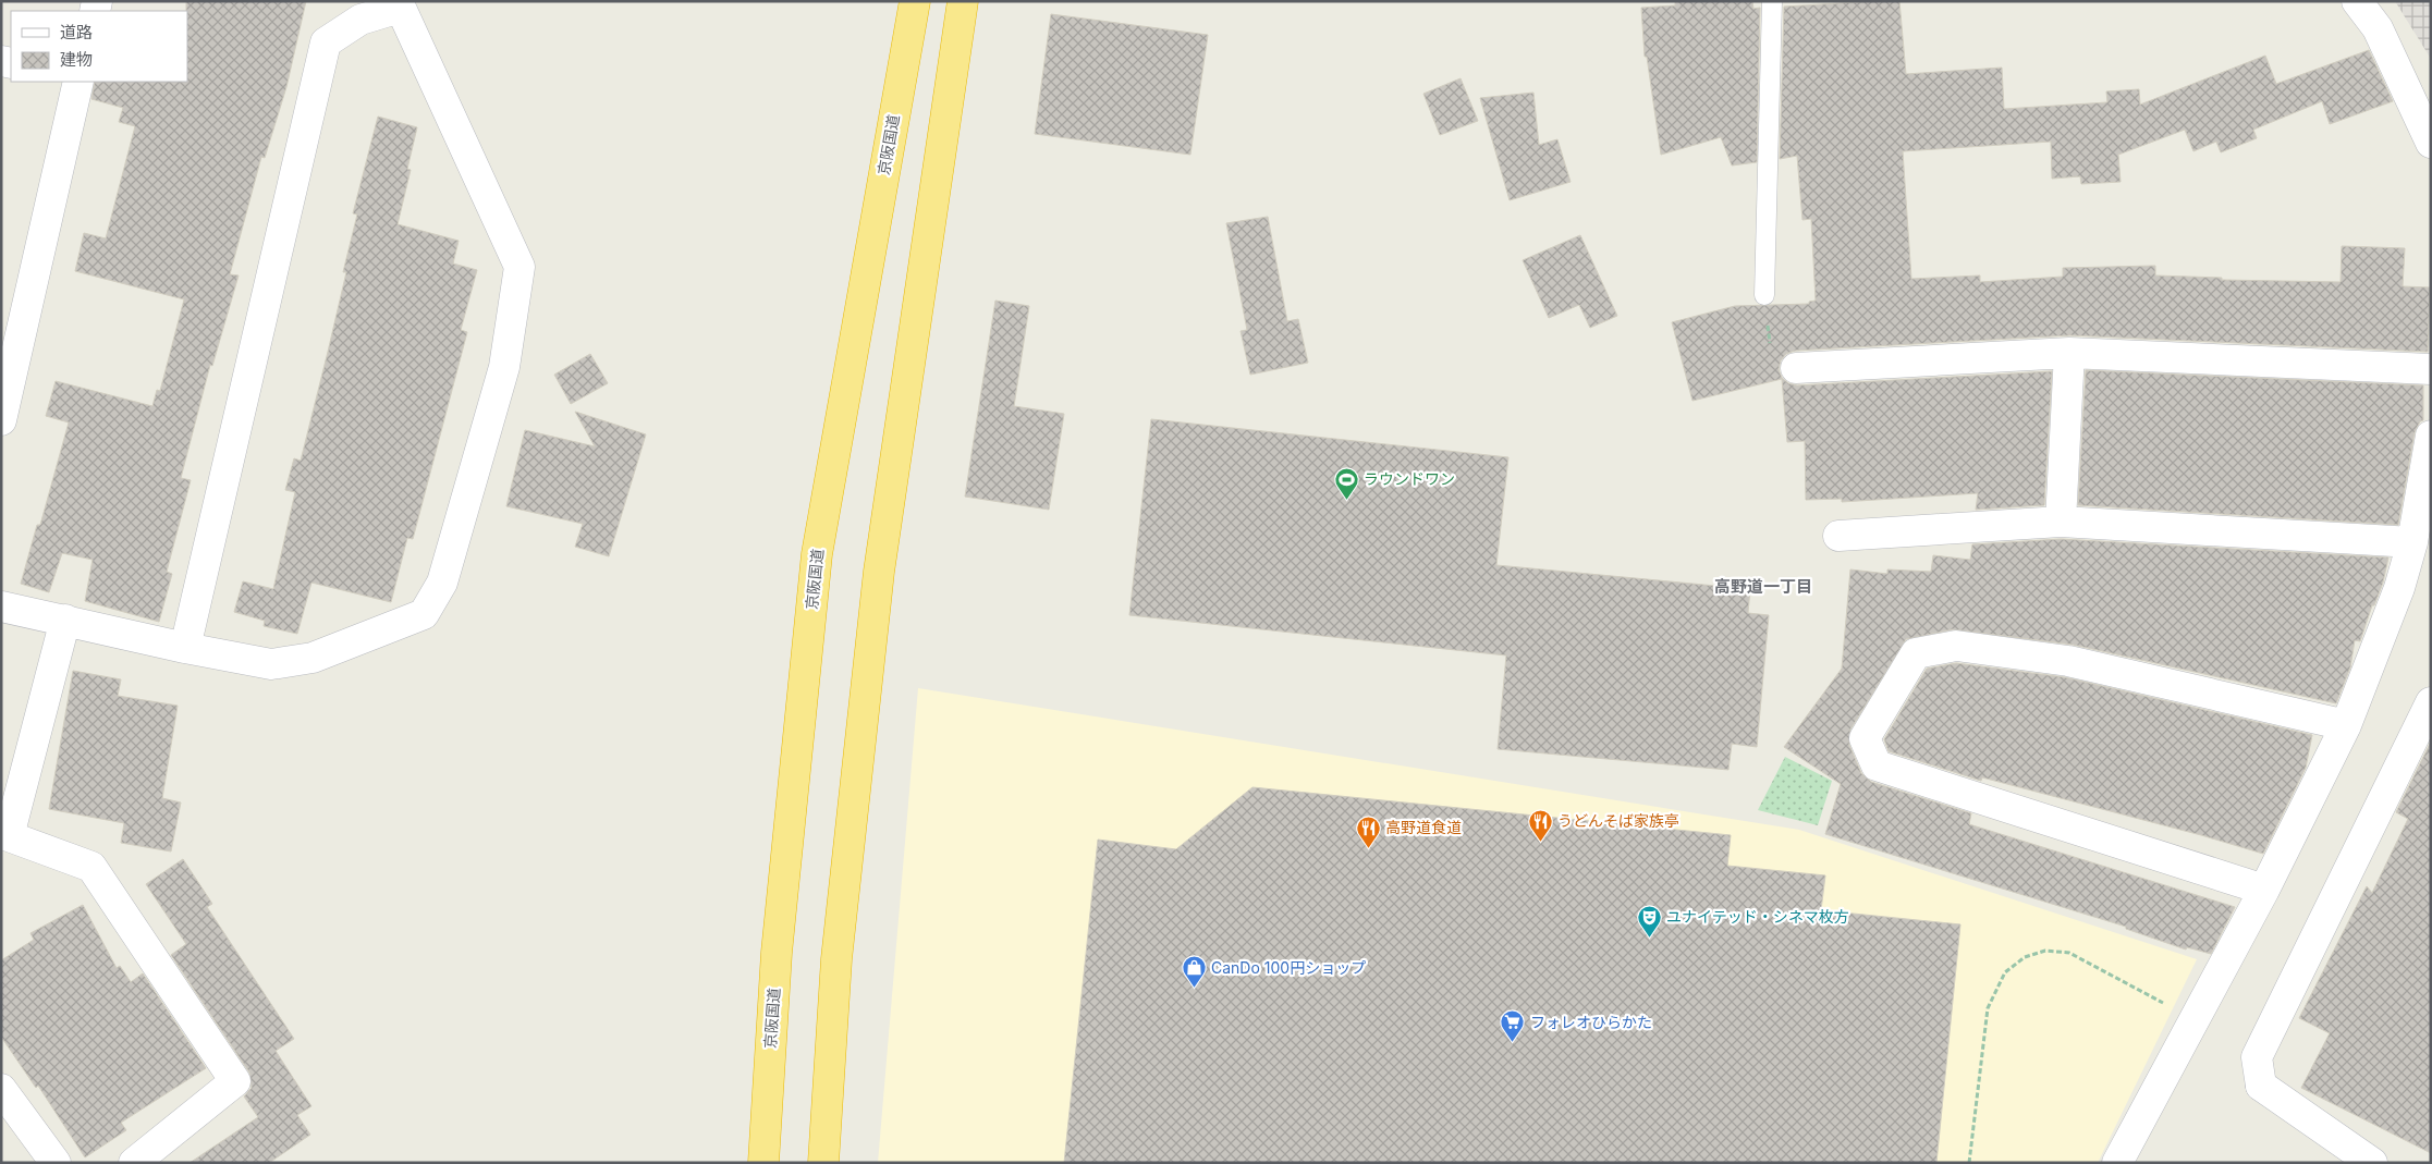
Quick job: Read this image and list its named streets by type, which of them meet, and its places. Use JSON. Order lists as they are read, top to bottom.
{
  "streets": {
    "highway": ["京阪国道"]
  },
  "districts": ["高野道一丁目"],
  "places": {
    "sports": ["ラウンドワン"],
    "restaurant": ["うどんそば家族亭", "高野道食道"],
    "theatre": ["ユナイテッド・シネマ枚方"],
    "shop": ["CanDo 100円ショップ"],
    "supermarket": ["フォレオひらかた"]
  },
  "legend": ["道路", "建物"]
}
